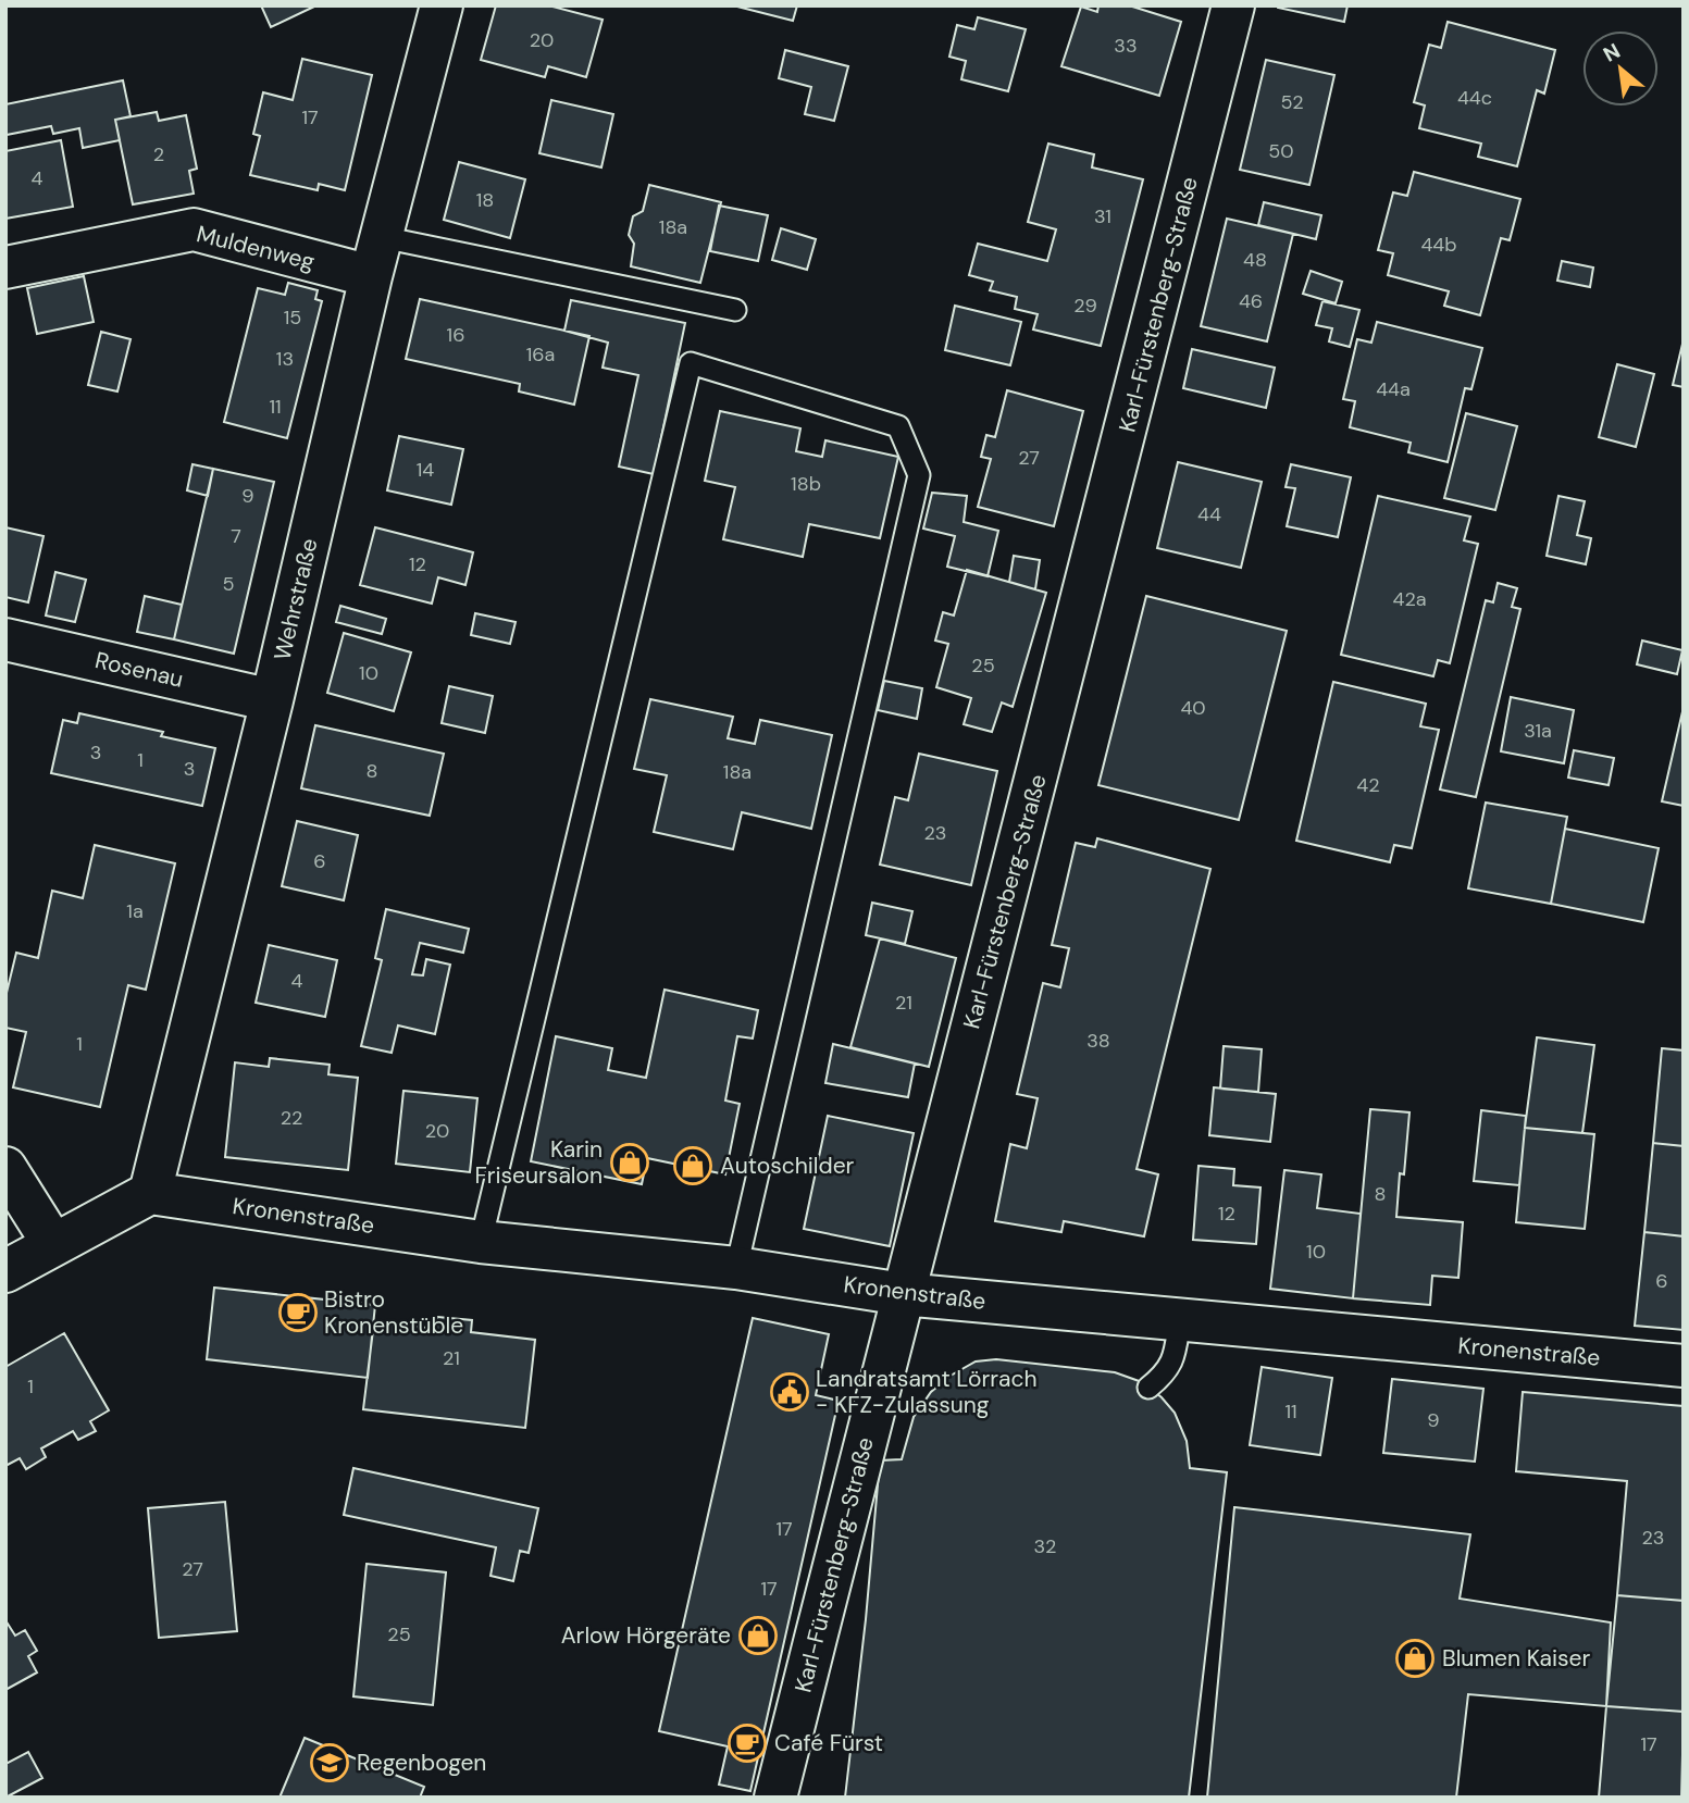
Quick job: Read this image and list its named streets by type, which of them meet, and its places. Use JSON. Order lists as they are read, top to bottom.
{
  "streets": {
    "street": [
      "Muldenweg",
      "Karl-Fürstenberg-Straße",
      "Wehrstraße",
      "Rosenau",
      "Kronenstraße"
    ]
  },
  "crossings": [
    ["Muldenweg", "Wehrstraße"],
    ["Karl-Fürstenberg-Straße", "Kronenstraße"],
    ["Wehrstraße", "Rosenau"],
    ["Wehrstraße", "Kronenstraße"]
  ],
  "places": {
    "shop": [
      "Karin Friseursalon",
      "Autoschilder",
      "Arlow Hörgeräte",
      "Blumen Kaiser"
    ],
    "cafe": ["Bistro Kronenstüble", "Café Fürst"],
    "public building": ["Landratsamt Lörrach - KFZ-Zulassung"],
    "school or university": ["Regenbogen"]
  },
  "house_numbers": [
    "20",
    "33",
    "44c",
    "52",
    "17",
    "50",
    "2",
    "4",
    "18",
    "31",
    "18a",
    "44b",
    "48",
    "46",
    "29",
    "15",
    "16",
    "16a",
    "13",
    "44a",
    "11",
    "27",
    "14",
    "18b",
    "9",
    "44",
    "7",
    "12",
    "5",
    "42a",
    "25",
    "10",
    "40",
    "31a",
    "3",
    "1",
    "3",
    "8",
    "18a",
    "42",
    "23",
    "6",
    "1a",
    "4",
    "21",
    "38",
    "1",
    "22",
    "20",
    "8",
    "12",
    "10",
    "6",
    "21",
    "1",
    "11",
    "9",
    "17",
    "23",
    "32",
    "27",
    "17",
    "25",
    "17"
  ],
  "north": "top left"
}
